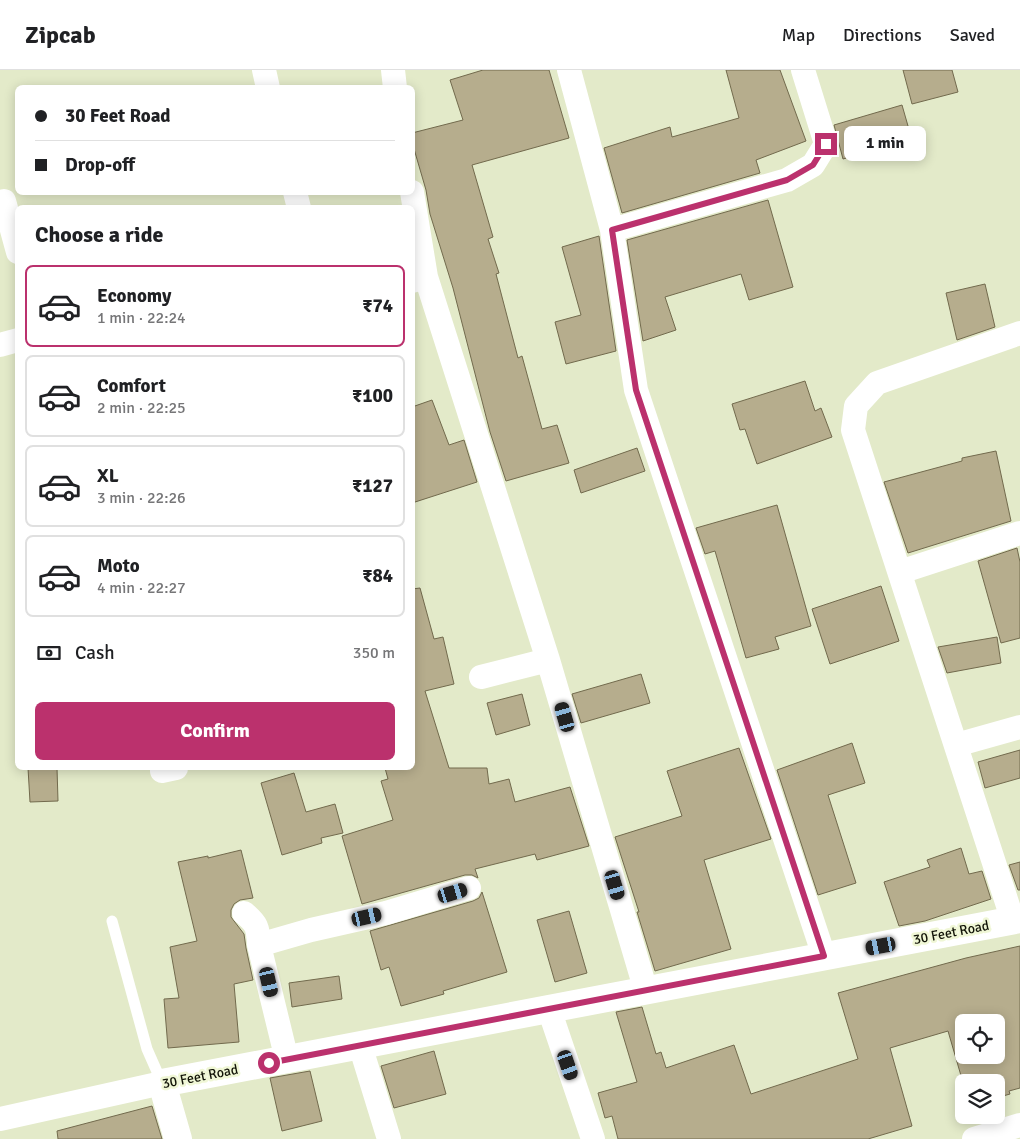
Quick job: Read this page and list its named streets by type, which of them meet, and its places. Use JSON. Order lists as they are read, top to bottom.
{
  "streets": {
    "main road": ["30 Feet Road"]
  },
  "page": {
    "header": "Zipcab",
    "nav": ["Map", "Directions", "Saved"],
    "banner": ["30 Feet Road", "Drop-off"],
    "bubble": "1 min",
    "heading": "Choose a ride",
    "list": [
      {
        "name": "Economy",
        "note": "1 min · 22:24",
        "value": "₹74"
      },
      {
        "name": "Comfort",
        "note": "2 min · 22:25",
        "value": "₹100"
      },
      {
        "name": "XL",
        "note": "3 min · 22:26",
        "value": "₹127"
      },
      {
        "name": "Moto",
        "note": "4 min · 22:27",
        "value": "₹84"
      }
    ],
    "pay": ["Cash", "350 m"],
    "buttons": "Confirm"
  }
}
